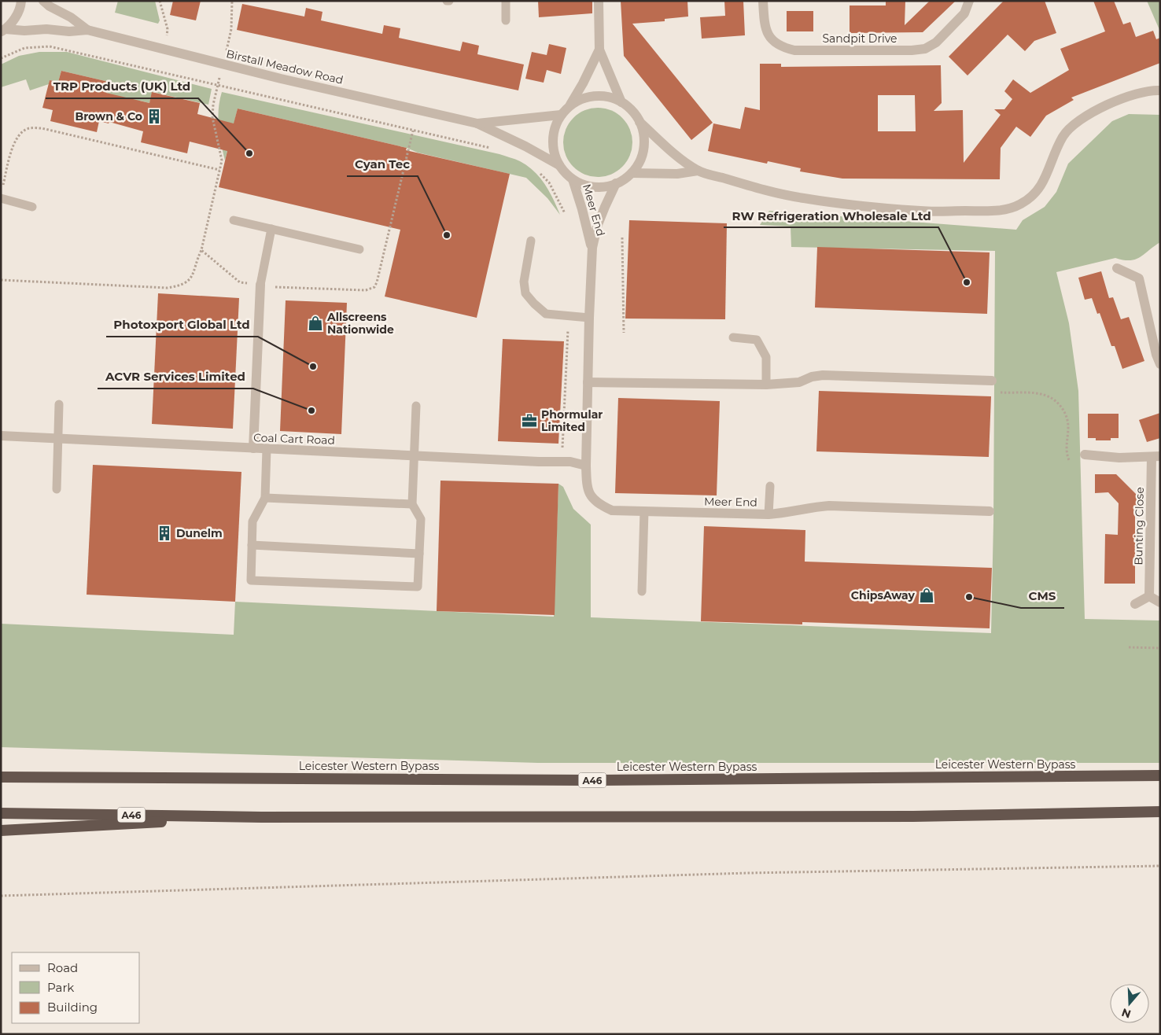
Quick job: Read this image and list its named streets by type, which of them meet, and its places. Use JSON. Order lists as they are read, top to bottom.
{
  "streets": {
    "highway": ["Leicester Western Bypass", "A46"],
    "street": [
      "Sandpit Drive",
      "Birstall Meadow Road",
      "Meer End",
      "Coal Cart Road",
      "Bunting Close"
    ]
  },
  "crossings": [
    ["Birstall Meadow Road", "Meer End"],
    ["Meer End", "Coal Cart Road"]
  ],
  "places": {
    "building": ["Brown & Co", "Dunelm"],
    "other": [
      "TRP Products (UK) Ltd",
      "Cyan Tec",
      "RW Refrigeration Wholesale Ltd",
      "Photoxport Global Ltd",
      "ACVR Services Limited",
      "CMS"
    ],
    "shop": ["Allscreens Nationwide", "ChipsAway"],
    "office": ["Phormular Limited"]
  },
  "legend": ["Road", "Park", "Building"],
  "north": "bottom"
}
